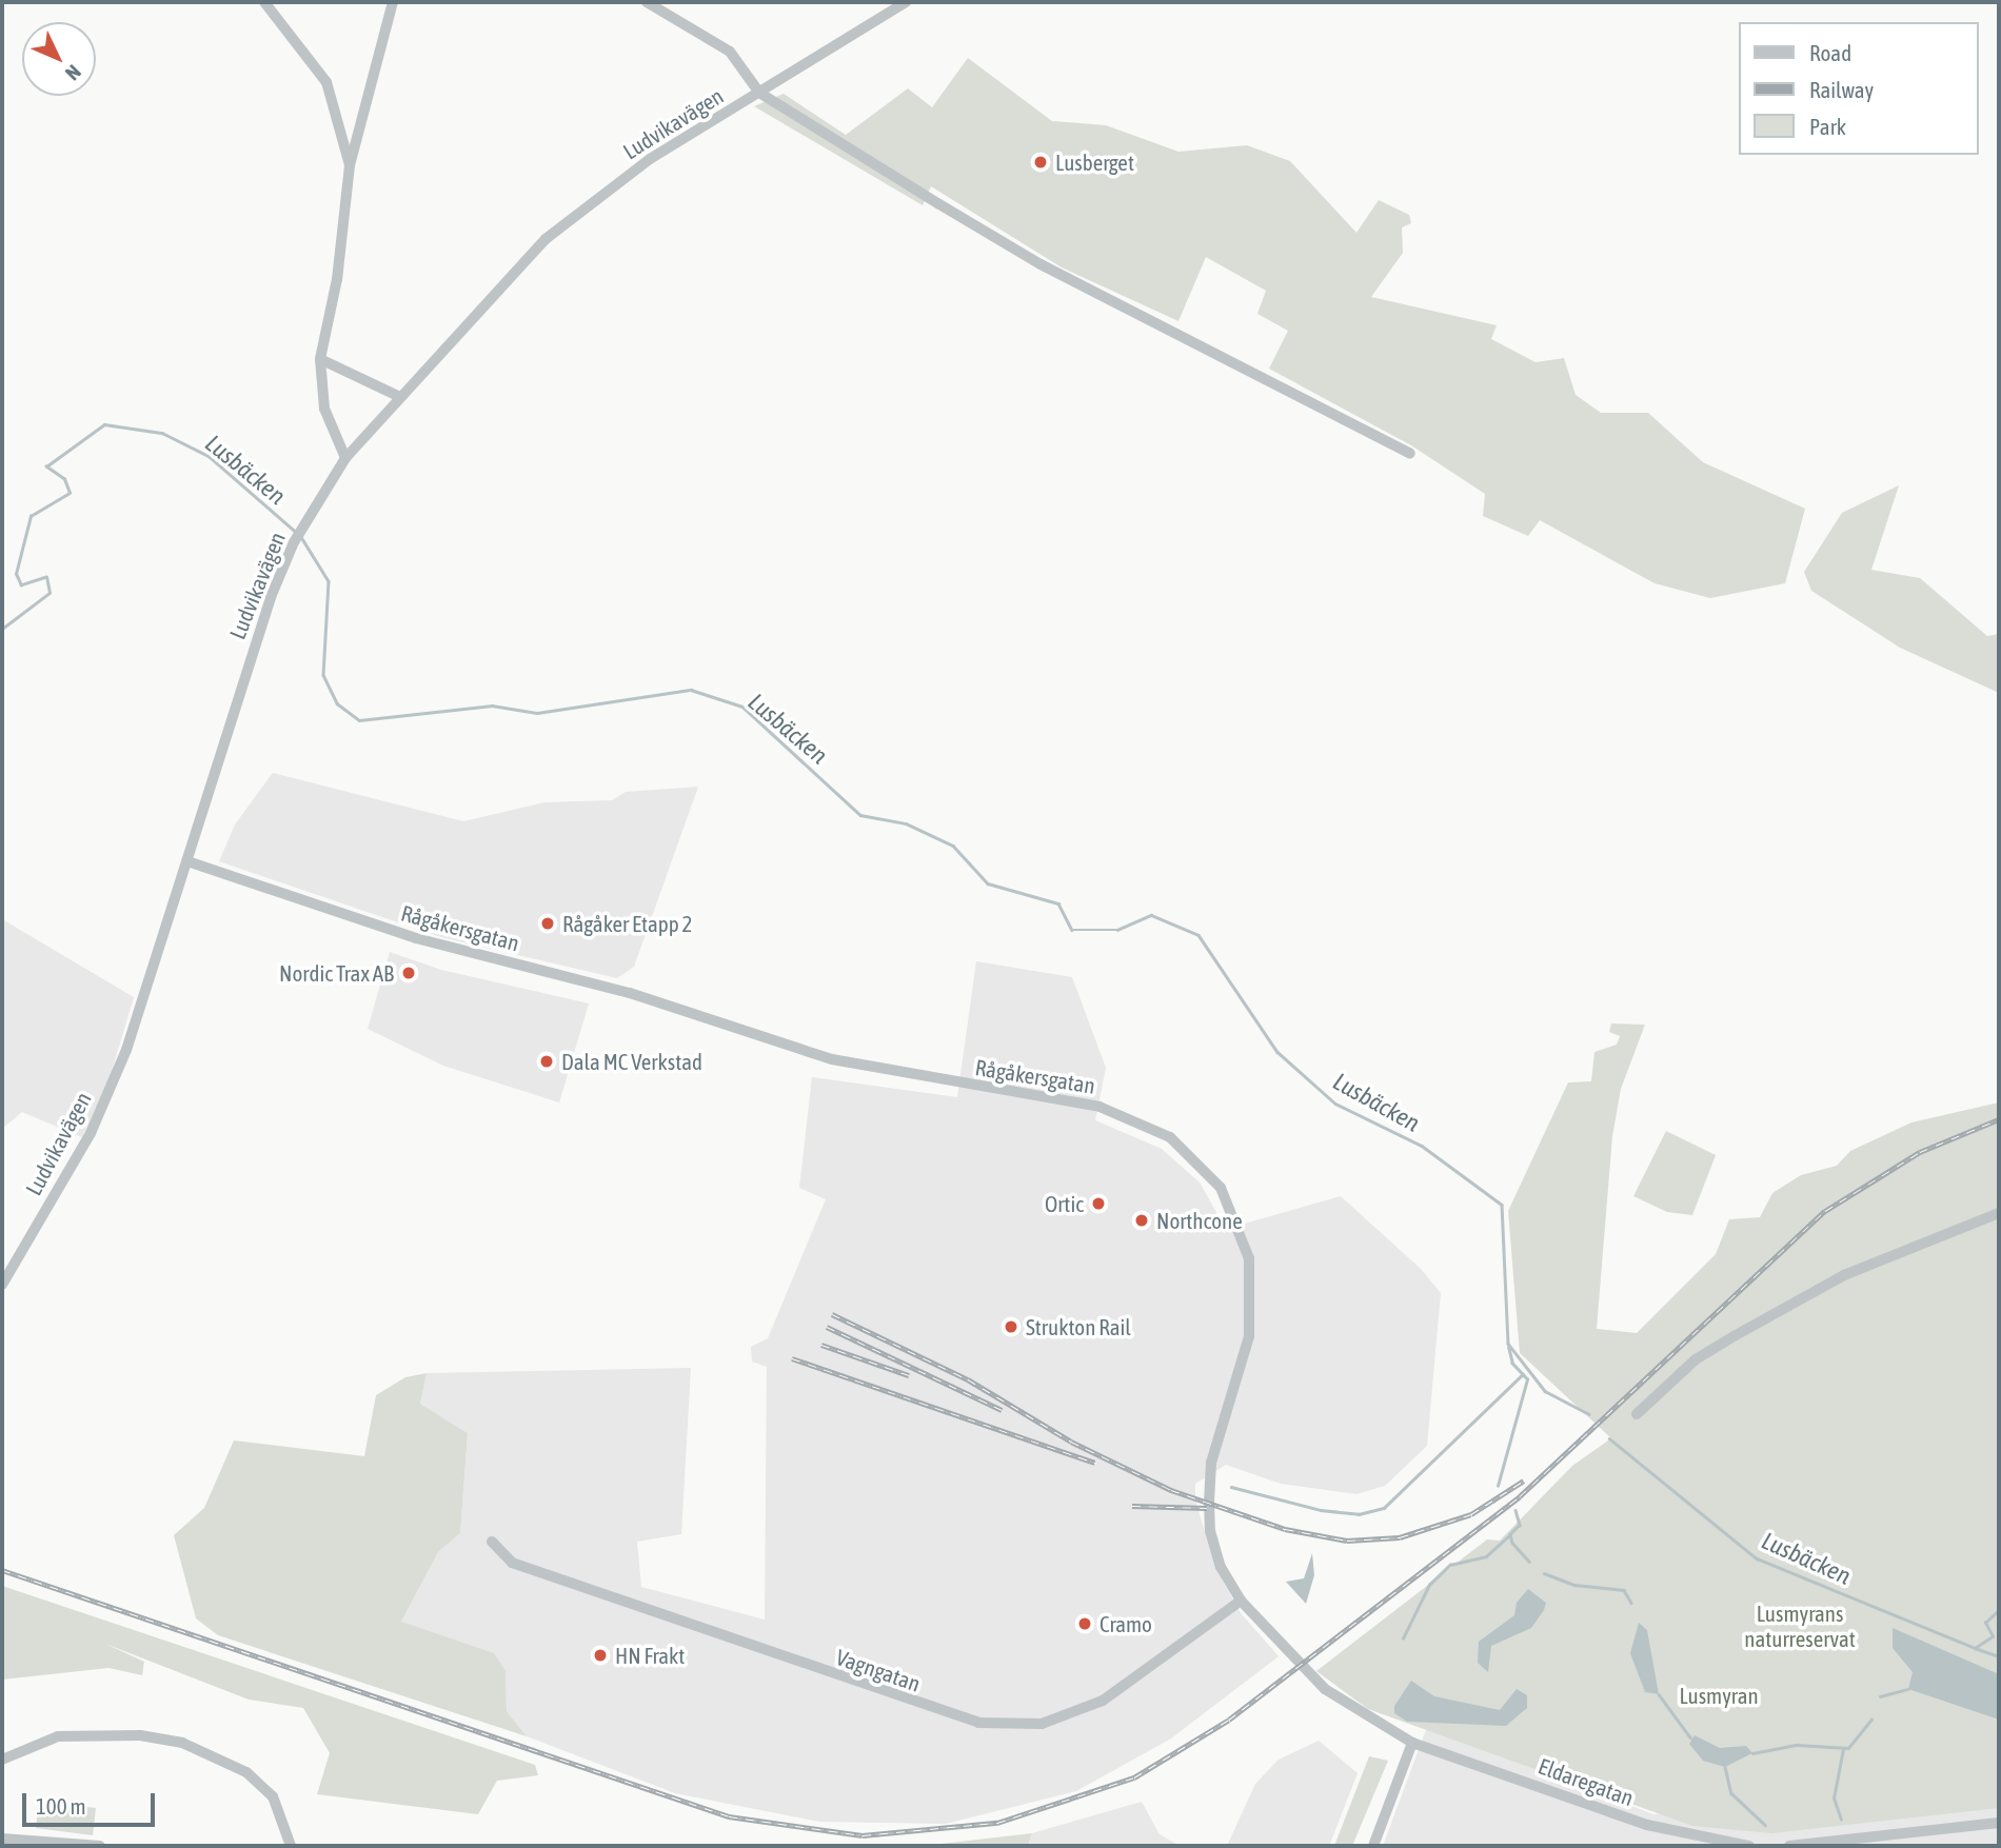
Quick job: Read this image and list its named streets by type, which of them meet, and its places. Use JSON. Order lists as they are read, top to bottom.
{
  "streets": {
    "street": [
      "Ludvikavägen",
      "Rågåkersgatan",
      "Vagngatan",
      "Eldaregatan"
    ]
  },
  "crossings": [
    ["Ludvikavägen", "Rågåkersgatan"],
    ["Rågåkersgatan", "Vagngatan"],
    ["Rågåkersgatan", "Eldaregatan"]
  ],
  "water": ["Lusbäcken"],
  "parks": ["Lusmyrans naturreservat", "Lusmyran"],
  "places": [
    "Lusberget",
    "Rågåker Etapp 2",
    "Nordic Trax AB",
    "Dala MC Verkstad",
    "Ortic",
    "Northcone",
    "Strukton Rail",
    "Cramo",
    "HN Frakt"
  ],
  "legend": ["Road", "Railway", "Park"],
  "scale_bar": "100 m",
  "north": "bottom right"
}
